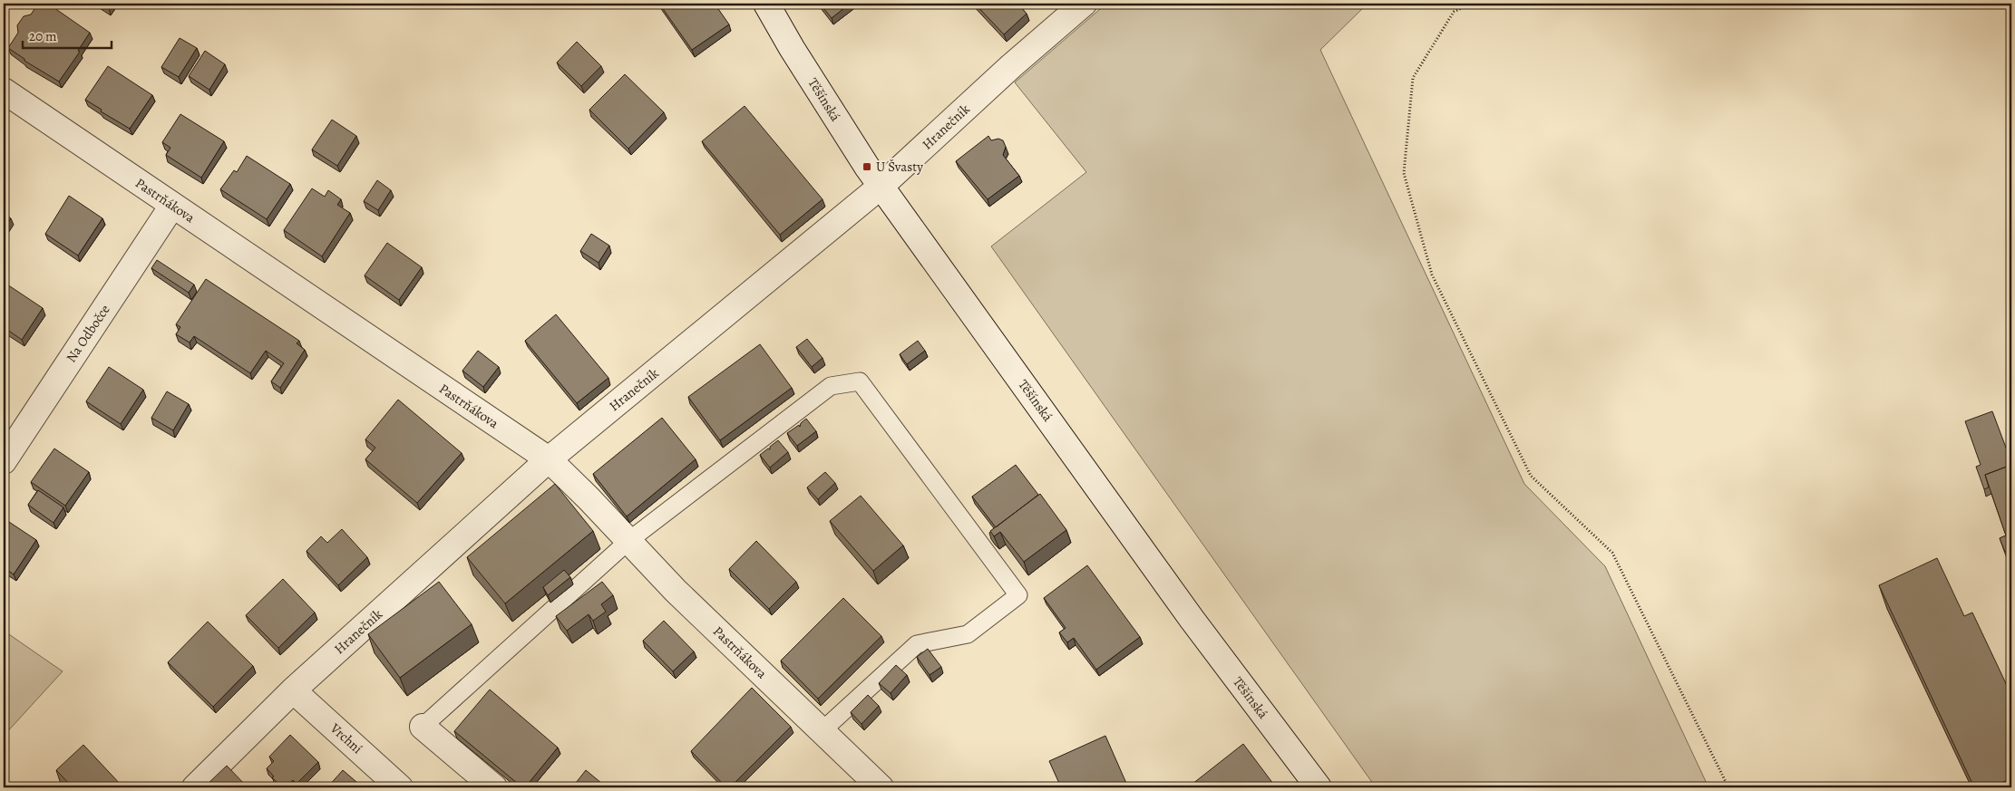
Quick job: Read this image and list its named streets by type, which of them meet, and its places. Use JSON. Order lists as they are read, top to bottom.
{
  "streets": {
    "street": [
      "Těšínská",
      "Hranečník",
      "Pastrňákova",
      "Na Odbočce",
      "Vrchní"
    ]
  },
  "crossings": [
    ["Těšínská", "Hranečník"],
    ["Hranečník", "Pastrňákova"],
    ["Hranečník", "Vrchní"],
    ["Pastrňákova", "Na Odbočce"]
  ],
  "places": {
    "transit": ["U Švasty"]
  },
  "scale_bar": "20 m"
}
